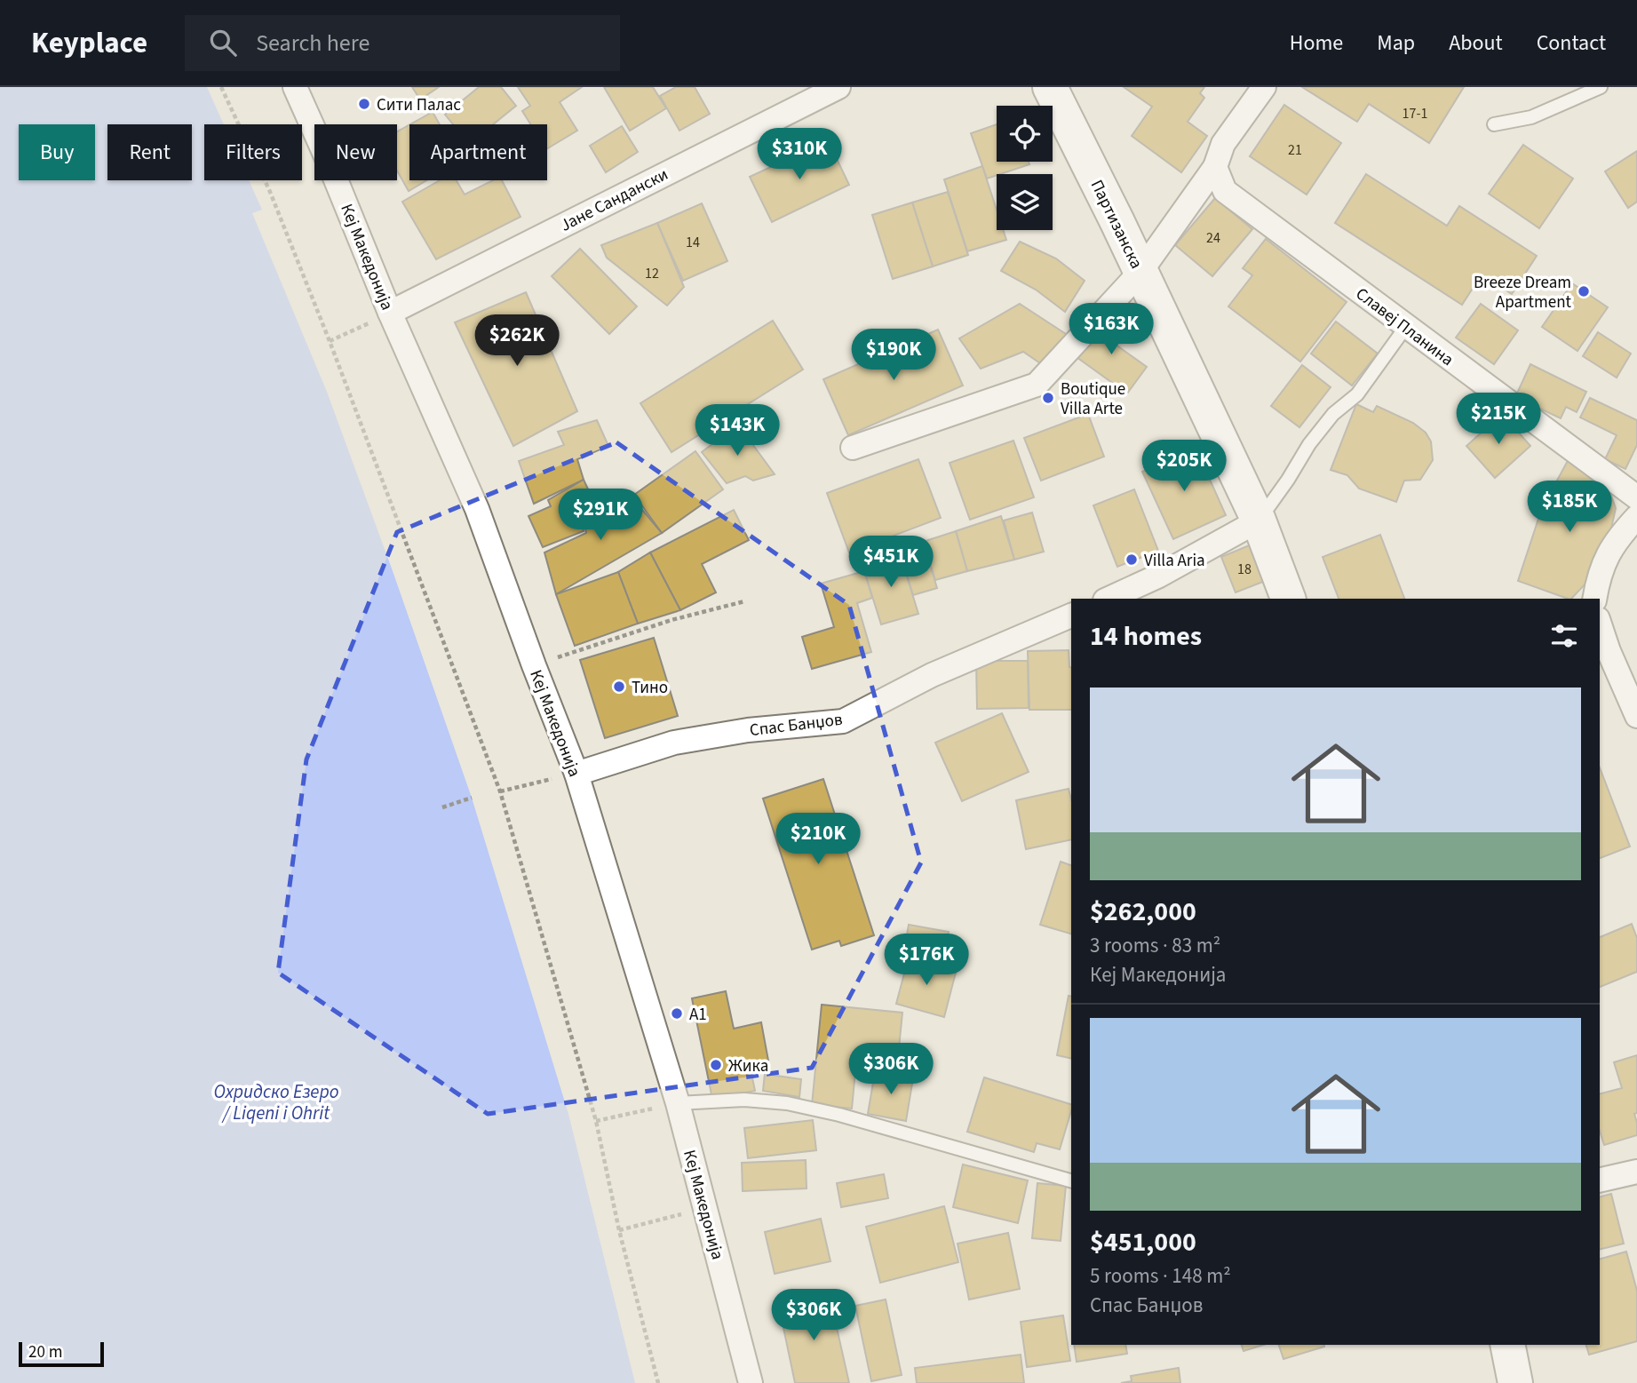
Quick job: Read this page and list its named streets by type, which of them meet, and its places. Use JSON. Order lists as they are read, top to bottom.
{
  "streets": {
    "street": [
      "Јане Сандански",
      "Партизанска",
      "Кеј Македонија",
      "Славеј Планина",
      "Спас Банџов"
    ]
  },
  "crossings": [
    ["Јане Сандански", "Кеј Македонија"],
    ["Кеј Македонија", "Спас Банџов"]
  ],
  "water": ["Охридско Езеро / Liqeni i Ohrit"],
  "places": [
    "Сити Палас",
    "Breeze Dream Apartment",
    "Boutique Villa Arte",
    "Villa Aria",
    "Тино",
    "A1",
    "Жика"
  ],
  "house_numbers": [
    "17-1",
    "21",
    "24",
    "14",
    "12",
    "18"
  ],
  "scale_bar": "20 m",
  "page": {
    "header": "Keyplace",
    "search": "Search here",
    "nav": [
      "Home",
      "Map",
      "About",
      "Contact"
    ],
    "chip": [
      "Buy",
      "Rent",
      "Filters",
      "New",
      "Apartment"
    ],
    "price": [
      "$310K",
      "$163K",
      "$262K",
      "$190K",
      "$215K",
      "$143K",
      "$205K",
      "$185K",
      "$291K",
      "$451K",
      "$210K",
      "$176K",
      "$306K",
      "$306K"
    ],
    "heading": "14 homes",
    "list": [
      {
        "name": "$262,000",
        "note": "3 rooms · 83 m² · Кеј Македонија"
      },
      {
        "name": "$451,000",
        "note": "5 rooms · 148 m² · Спас Банџов"
      }
    ],
    "scale": "20 m"
  }
}
